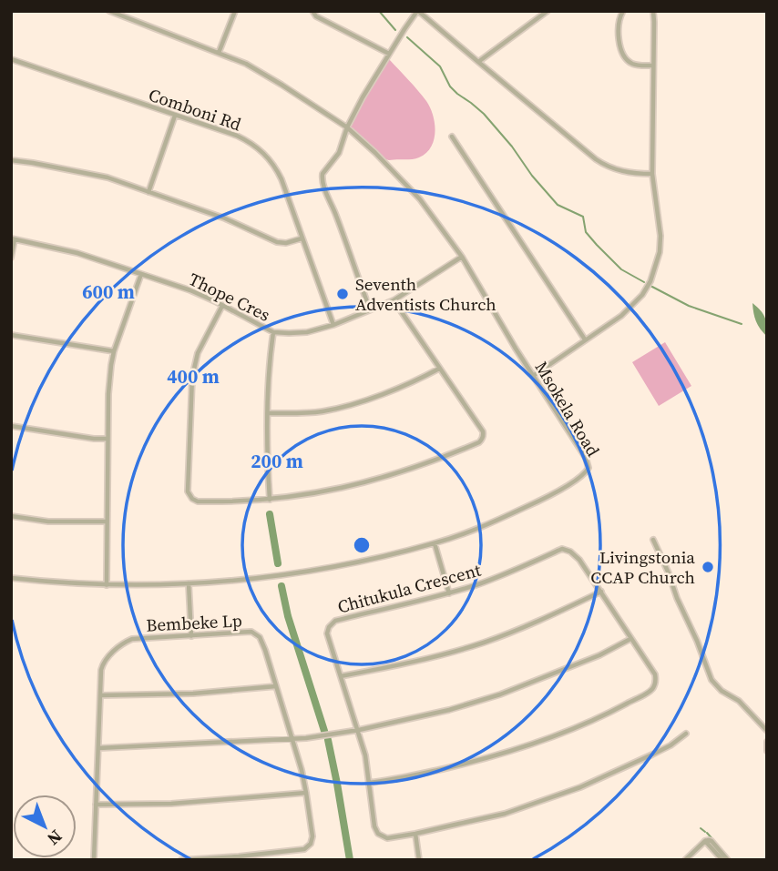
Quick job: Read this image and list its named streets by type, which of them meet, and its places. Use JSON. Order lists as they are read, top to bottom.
{
  "streets": {
    "street": [
      "Comboni Rd",
      "Thope Cres",
      "Msokela Road",
      "Chitukula Crescent",
      "Bembeke Lp"
    ]
  },
  "crossings": [
    ["Comboni Rd", "Thope Cres"],
    ["Thope Cres", "Msokela Road"]
  ],
  "places": ["Seventh Adventists Church", "Livingstonia CCAP Church"],
  "north": "bottom right",
  "rings": ["600 m", "400 m", "200 m"]
}
